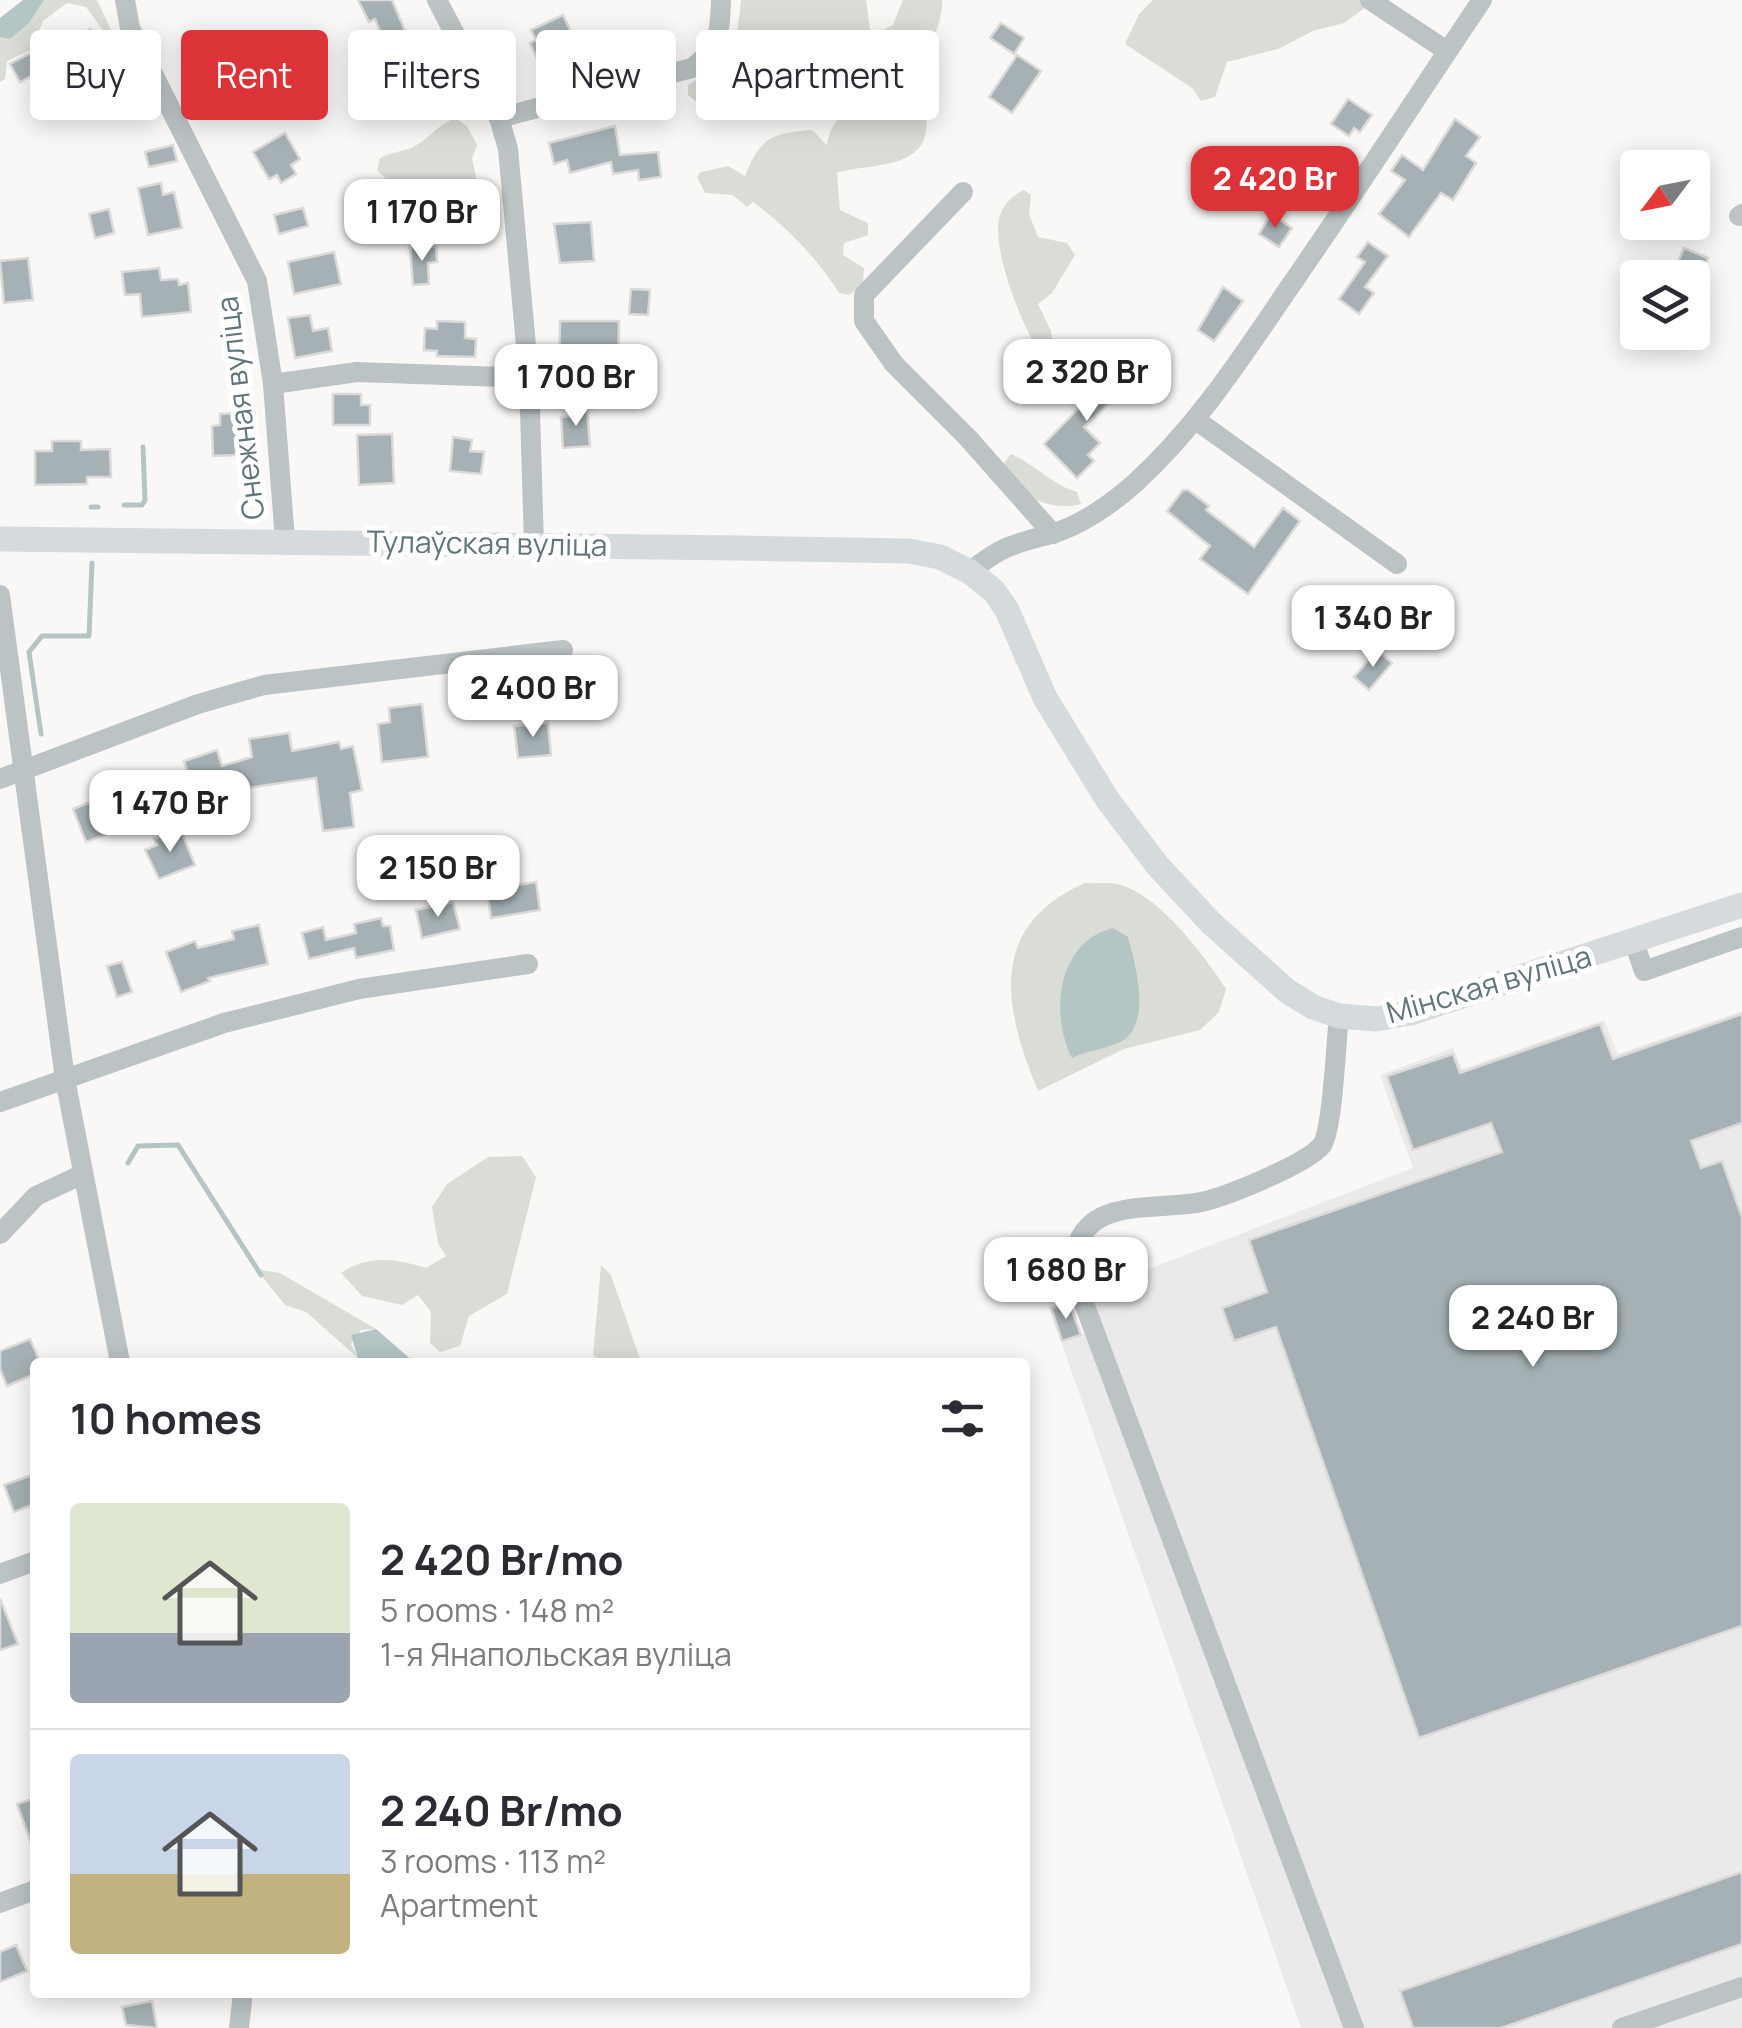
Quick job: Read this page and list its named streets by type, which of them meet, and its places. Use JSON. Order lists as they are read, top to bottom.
{
  "streets": {
    "main road": ["Тулаўская вуліца", "Мінская вуліца"],
    "street": ["Снежная вуліца"]
  },
  "crossings": [
    ["Снежная вуліца", "Тулаўская вуліца"],
    ["Тулаўская вуліца", "Мінская вуліца"]
  ],
  "north": "bottom left",
  "page": {
    "chip": [
      "Buy",
      "Rent",
      "Filters",
      "New",
      "Apartment"
    ],
    "price": [
      "2 420 Br",
      "1 170 Br",
      "2 320 Br",
      "1 700 Br",
      "1 340 Br",
      "2 400 Br",
      "1 470 Br",
      "2 150 Br",
      "1 680 Br",
      "2 240 Br"
    ],
    "heading": "10 homes",
    "list": [
      {
        "name": "2 420 Br/mo",
        "note": "5 rooms · 148 m² · 1-я Янапольская вуліца"
      },
      {
        "name": "2 240 Br/mo",
        "note": "3 rooms · 113 m² · Apartment"
      }
    ]
  }
}
